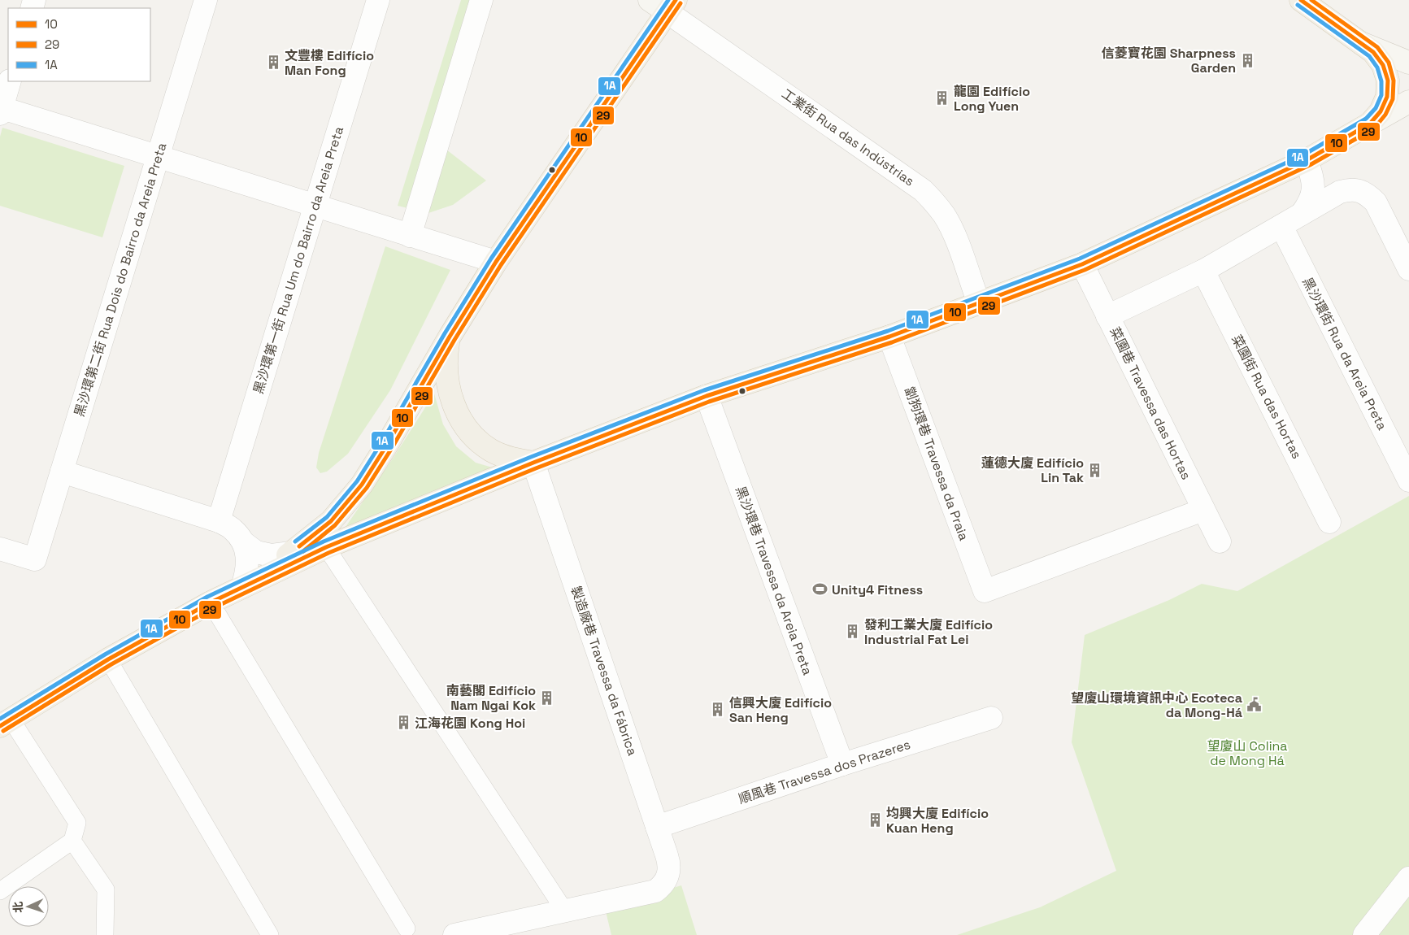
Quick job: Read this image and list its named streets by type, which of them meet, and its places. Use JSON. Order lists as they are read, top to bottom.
{
  "streets": {
    "street": [
      "工業街 Rua das Indústrias",
      "黑沙環第一街 Rua Um do Bairro da Areia Preta",
      "黑沙環第二街 Rua Dois do Bairro da Areia Preta",
      "黑沙環街 Rua da Areia Preta",
      "菜園街 Rua das Hortas",
      "菜園巷 Travessa das Hortas",
      "劏狗環巷 Travessa da Praia",
      "黑沙環巷 Travessa da Areia Preta",
      "製造廠巷 Travessa da Fábrica",
      "順風巷 Travessa dos Prazeres"
    ]
  },
  "crossings": [
    ["菜園巷 Travessa das Hortas", "劏狗環巷 Travessa da Praia"],
    ["黑沙環巷 Travessa da Areia Preta", "順風巷 Travessa dos Prazeres"],
    ["製造廠巷 Travessa da Fábrica", "順風巷 Travessa dos Prazeres"]
  ],
  "parks": ["望廈山 Colina de Mong Há"],
  "places": {
    "building": [
      "信菱寶花園 Sharpness Garden",
      "文豐樓 Edifício Man Fong",
      "龍園 Edifício Long Yuen",
      "蓮德大廈 Edifício Lin Tak",
      "發利工業大廈 Edifício Industrial Fat Lei",
      "南藝閣 Edifício Nam Ngai Kok",
      "信興大廈 Edifício San Heng",
      "江海花園 Kong Hoi",
      "均興大廈 Edifício Kuan Heng"
    ],
    "sports": ["Unity4 Fitness"],
    "public building": ["望廈山環境資訊中心 Ecoteca da Mong-Há"]
  },
  "lines": ["transit line 10", "transit line 29", "transit line 1A"],
  "legend": ["10", "29", "1A"],
  "north": "left"
}
